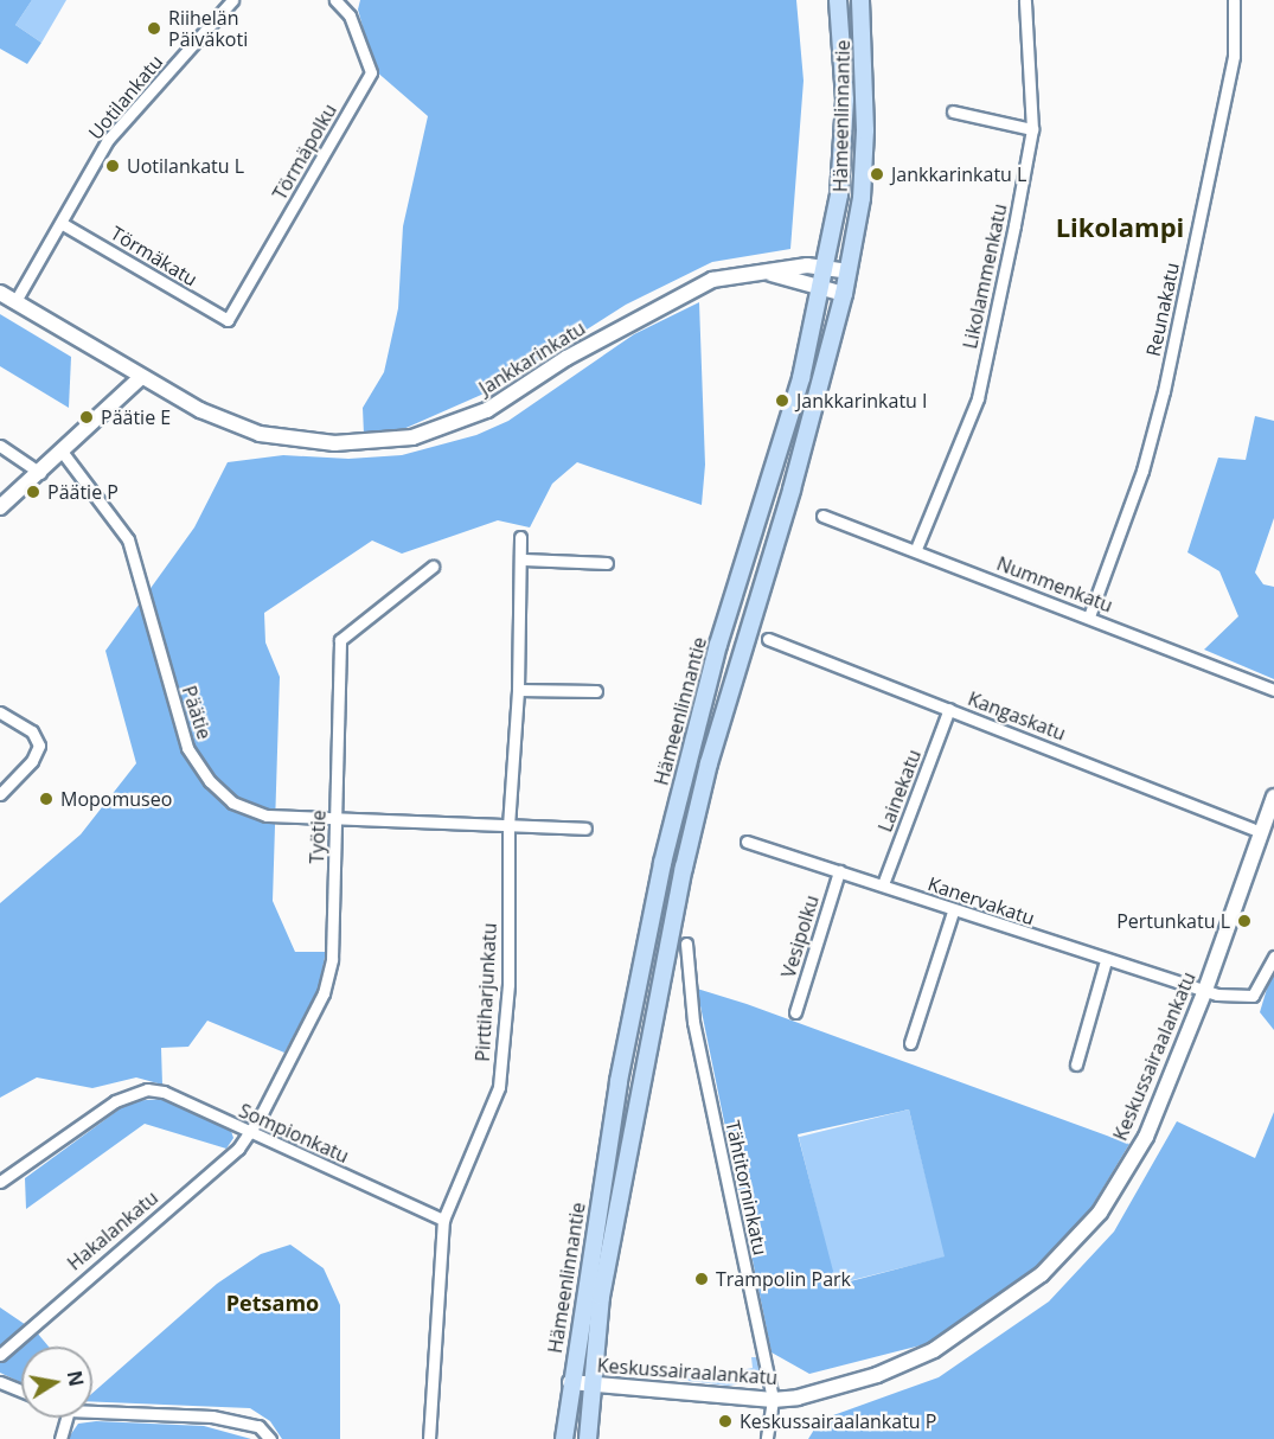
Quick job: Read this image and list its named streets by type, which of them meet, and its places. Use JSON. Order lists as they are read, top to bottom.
{
  "streets": {
    "main road": ["Hämeenlinnantie"],
    "street": [
      "Uotilankatu",
      "Törmäpolku",
      "Törmäkatu",
      "Likolammenkatu",
      "Reunakatu",
      "Jankkarinkatu",
      "Nummenkatu",
      "Päätie",
      "Kangaskatu",
      "Lainekatu",
      "Työtie",
      "Kanervakatu",
      "Vesipolku",
      "Pirttiharjunkatu",
      "Keskussairaalankatu",
      "Sompionkatu",
      "Tähtitorninkatu",
      "Hakalankatu"
    ]
  },
  "crossings": [
    ["Uotilankatu", "Törmäkatu"],
    ["Uotilankatu", "Jankkarinkatu"],
    ["Hämeenlinnantie", "Jankkarinkatu"],
    ["Hämeenlinnantie", "Keskussairaalankatu"],
    ["Törmäpolku", "Törmäkatu"],
    ["Likolammenkatu", "Nummenkatu"],
    ["Reunakatu", "Nummenkatu"],
    ["Päätie", "Työtie"],
    ["Päätie", "Pirttiharjunkatu"],
    ["Kangaskatu", "Lainekatu"],
    ["Lainekatu", "Kanervakatu"],
    ["Työtie", "Sompionkatu"],
    ["Työtie", "Hakalankatu"],
    ["Kanervakatu", "Vesipolku"],
    ["Kanervakatu", "Keskussairaalankatu"],
    ["Pirttiharjunkatu", "Sompionkatu"],
    ["Keskussairaalankatu", "Tähtitorninkatu"],
    ["Sompionkatu", "Hakalankatu"]
  ],
  "districts": ["Likolampi", "Petsamo"],
  "places": [
    "Riihelän Päiväkoti",
    "Uotilankatu L",
    "Jankkarinkatu L",
    "Jankkarinkatu I",
    "Päätie E",
    "Päätie P",
    "Mopomuseo",
    "Pertunkatu L",
    "Trampolin Park",
    "Keskussairaalankatu P"
  ],
  "north": "right"
}
